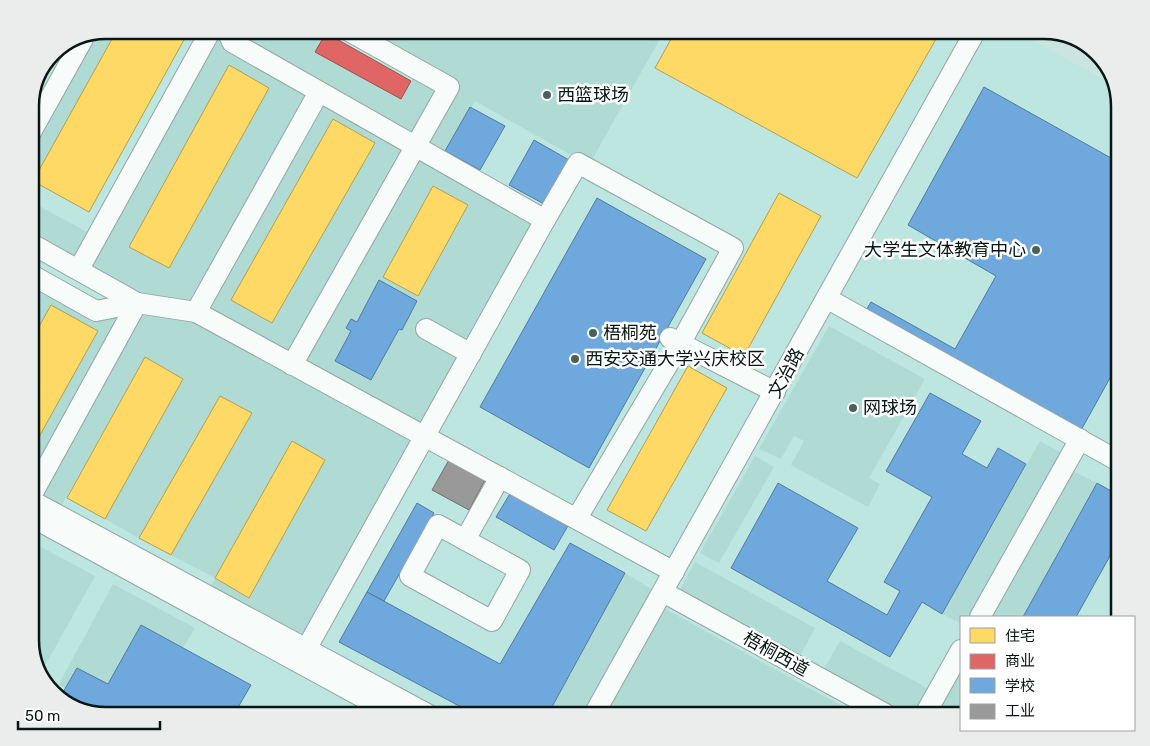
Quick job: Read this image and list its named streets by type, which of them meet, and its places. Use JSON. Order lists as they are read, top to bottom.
{
  "streets": {
    "street": ["文治路", "梧桐西道"]
  },
  "crossings": [
    ["文治路", "梧桐西道"]
  ],
  "places": [
    "西篮球场",
    "大学生文体教育中心",
    "梧桐苑",
    "西安交通大学兴庆校区",
    "网球场"
  ],
  "legend": [
    "住宅",
    "商业",
    "学校",
    "工业"
  ],
  "scale_bar": "50 m"
}
